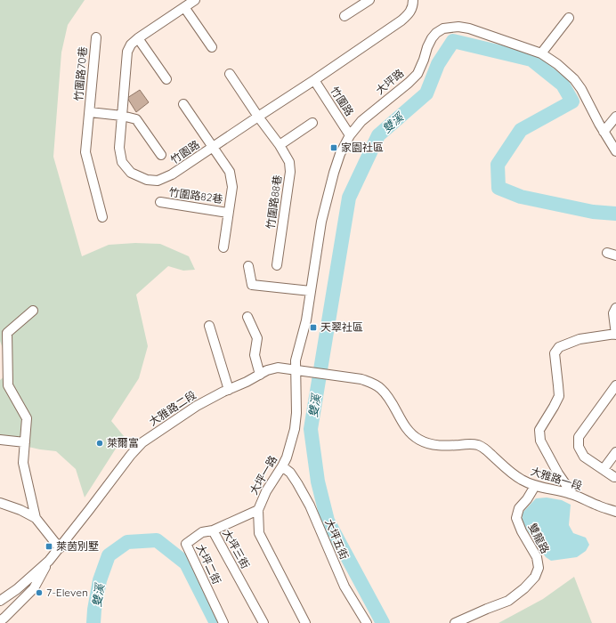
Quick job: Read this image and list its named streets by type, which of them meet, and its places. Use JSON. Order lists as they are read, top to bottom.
{
  "streets": {
    "street": [
      "竹圍路70巷",
      "大坪路",
      "竹圍路",
      "竹園路",
      "竹圍路82巷",
      "竹圍路88巷",
      "大雅路二段",
      "大坪一路",
      "大雅路一段",
      "雙龍路",
      "大坪五街",
      "大坪三街",
      "大坪二街"
    ]
  },
  "crossings": [
    ["竹圍路70巷", "竹園路"],
    ["大坪路", "竹圍路"],
    ["大坪路", "大雅路二段"],
    ["大坪路", "大坪一路"],
    ["大坪路", "大雅路一段"],
    ["竹圍路", "竹園路"],
    ["竹園路", "竹圍路82巷"],
    ["竹園路", "竹圍路88巷"],
    ["大雅路二段", "大坪一路"],
    ["大雅路二段", "大雅路一段"],
    ["大坪一路", "大雅路一段"],
    ["大坪一路", "大坪五街"],
    ["大坪一路", "大坪三街"],
    ["大雅路一段", "雙龍路"],
    ["大坪三街", "大坪二街"]
  ],
  "water": ["雙溪"],
  "places": {
    "transit": ["家園社區", "天翠社區", "萊茵別墅"],
    "other": ["萊爾富", "7-Eleven"]
  }
}
